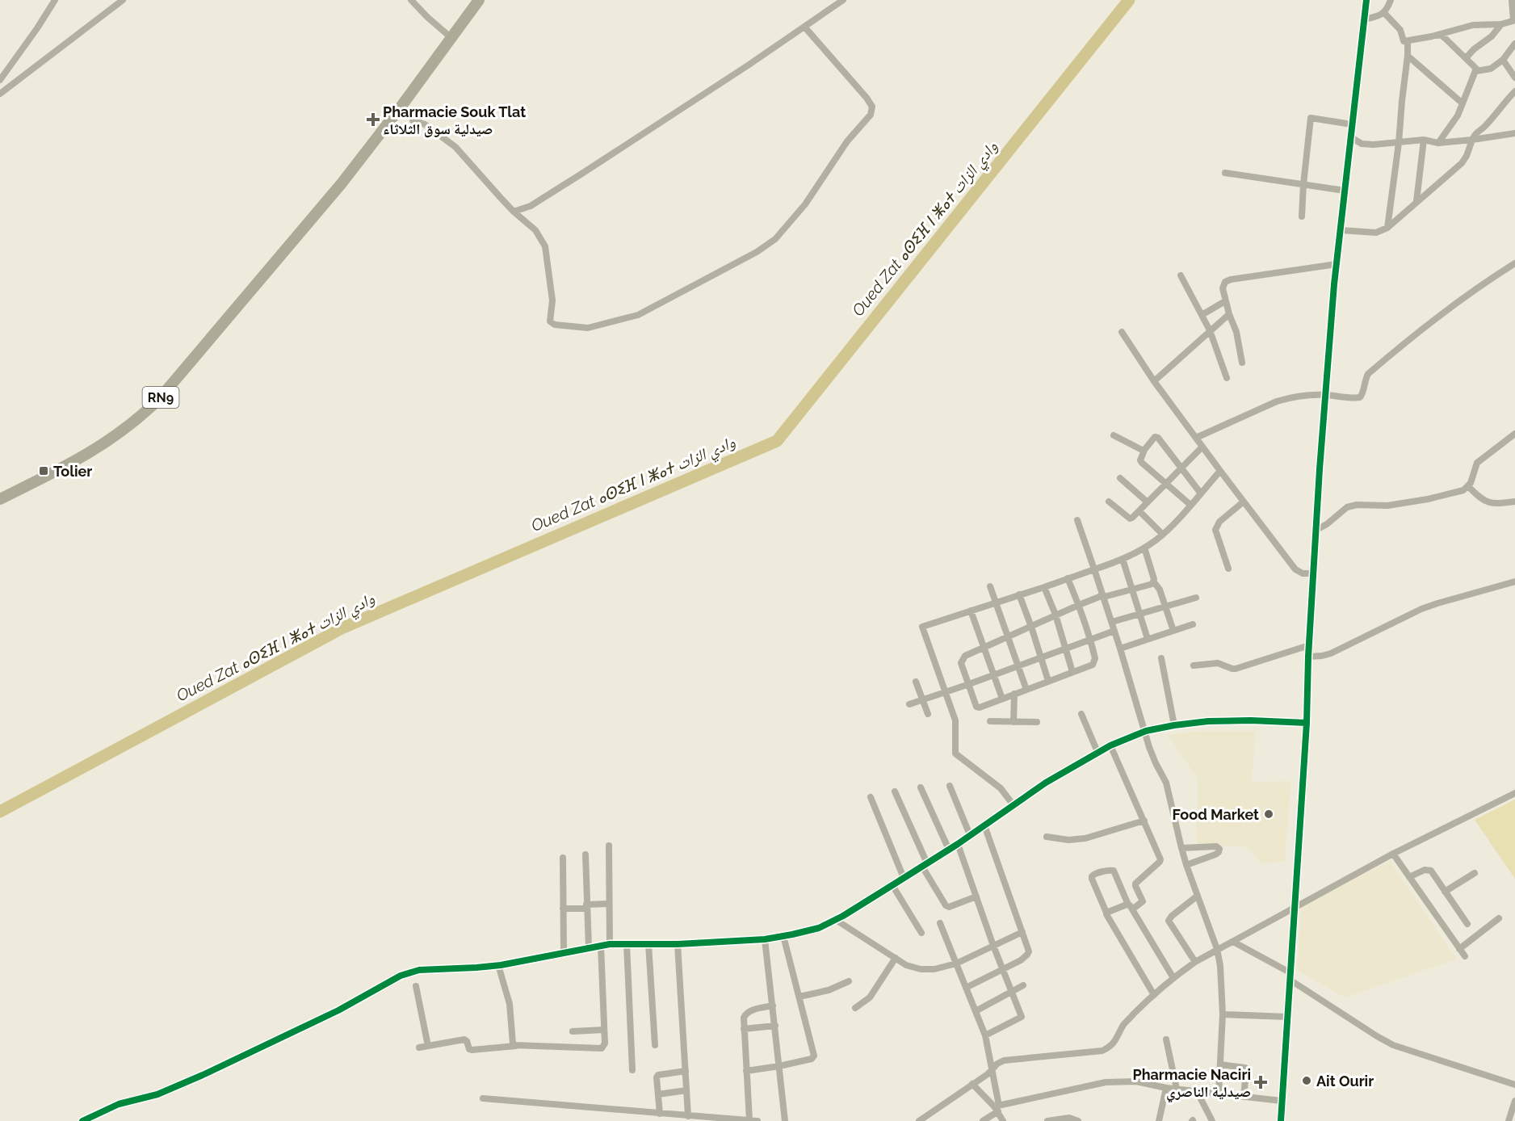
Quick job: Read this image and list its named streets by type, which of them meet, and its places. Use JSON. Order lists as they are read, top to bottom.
{
  "streets": {
    "main road": ["RN9"]
  },
  "water": ["Oued Zat ⴰⵙⵉⴼ ⵏ ⵥⴰⵜ وادي الزات"],
  "places": {
    "health": ["Pharmacie Souk Tlat صيدلية سوق الثلاثاء", "Pharmacie Naciri صيدلية الناصري"],
    "transit": ["Tolier"],
    "other": ["Food Market", "Ait Ourir"]
  }
}
